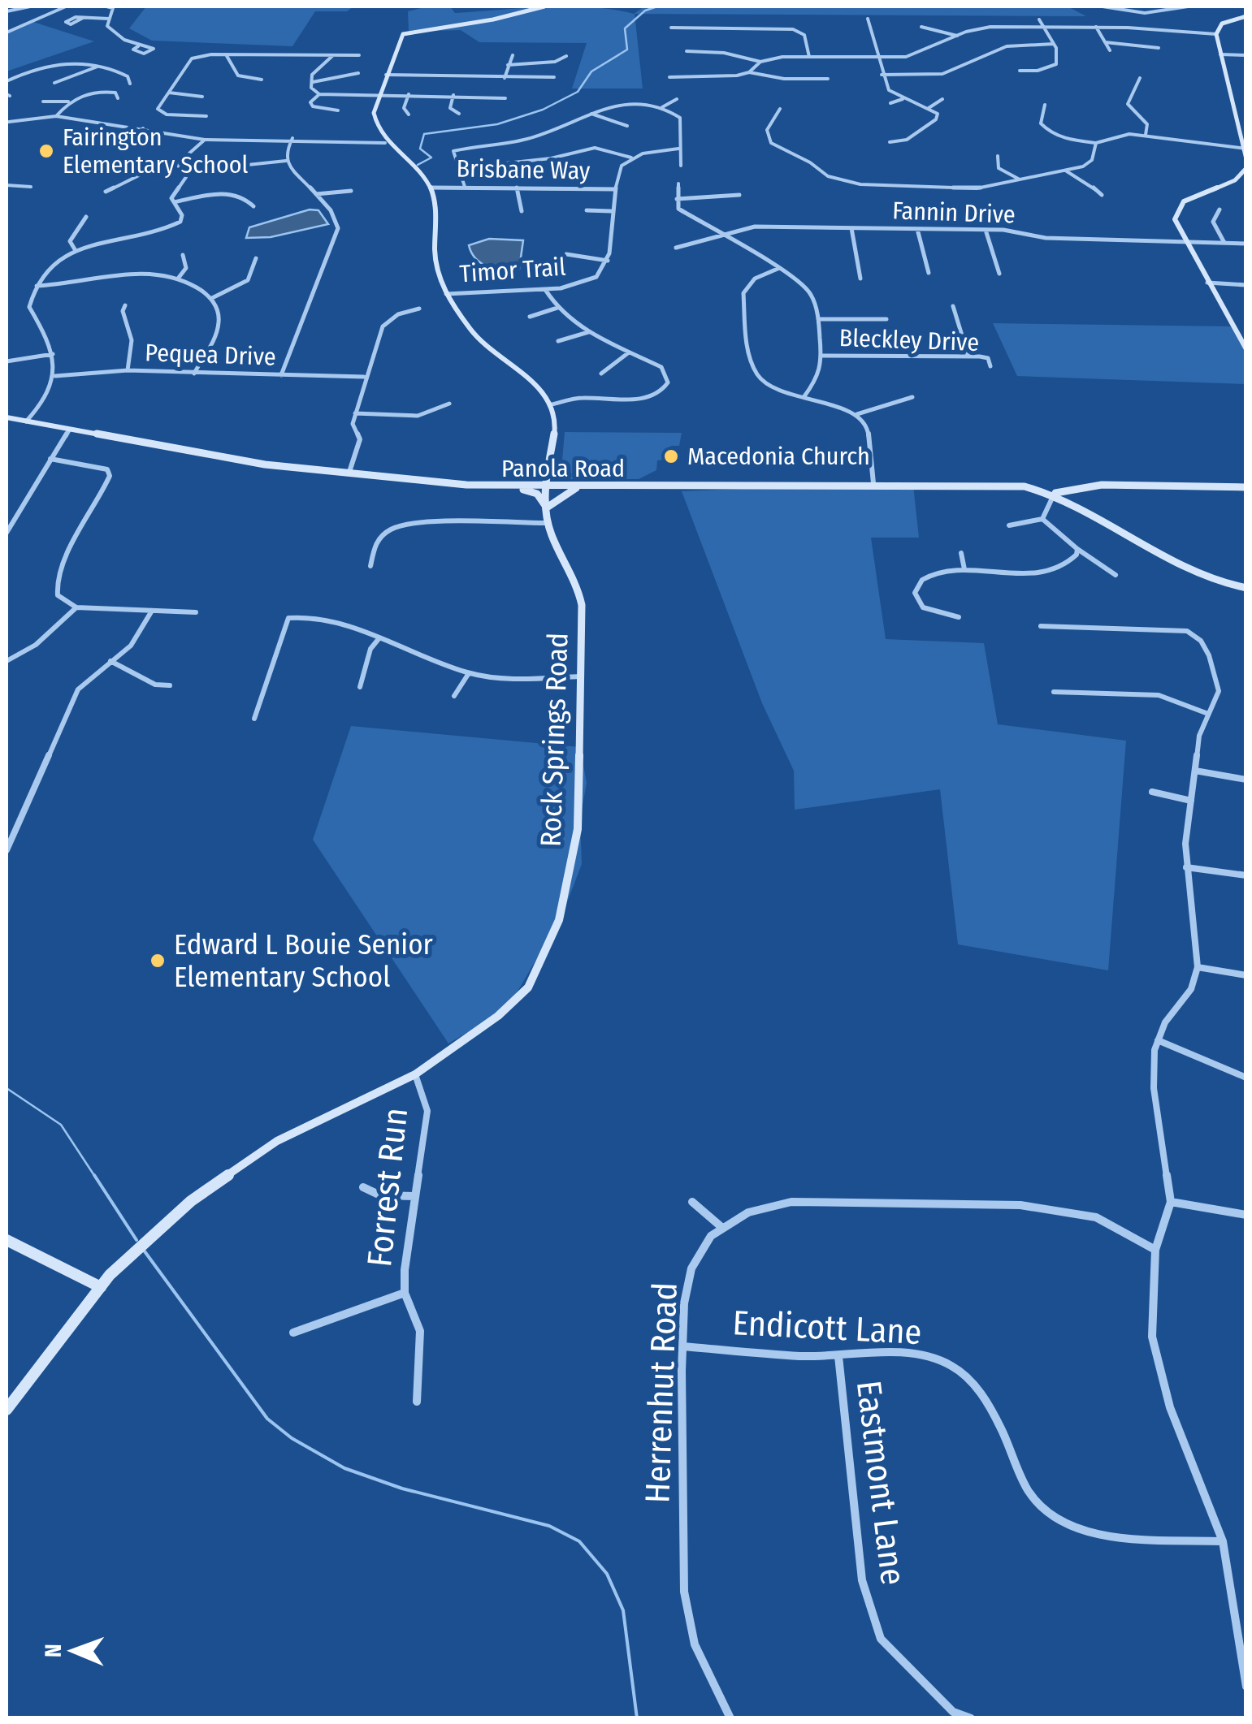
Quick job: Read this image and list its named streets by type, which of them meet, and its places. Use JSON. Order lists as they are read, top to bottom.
{
  "streets": {
    "street": [
      "Brisbane Way",
      "Fannin Drive",
      "Timor Trail",
      "Bleckley Drive",
      "Pequea Drive",
      "Panola Road",
      "Rock Springs Road",
      "Forrest Run",
      "Endicott Lane",
      "Herrenhut Road",
      "Eastmont Lane"
    ]
  },
  "crossings": [
    ["Brisbane Way", "Timor Trail"],
    ["Panola Road", "Rock Springs Road"],
    ["Rock Springs Road", "Forrest Run"],
    ["Endicott Lane", "Herrenhut Road"],
    ["Endicott Lane", "Eastmont Lane"]
  ],
  "places": ["Fairington Elementary School", "Macedonia Church", "Edward L Bouie Senior Elementary School"],
  "north": "left"
}
